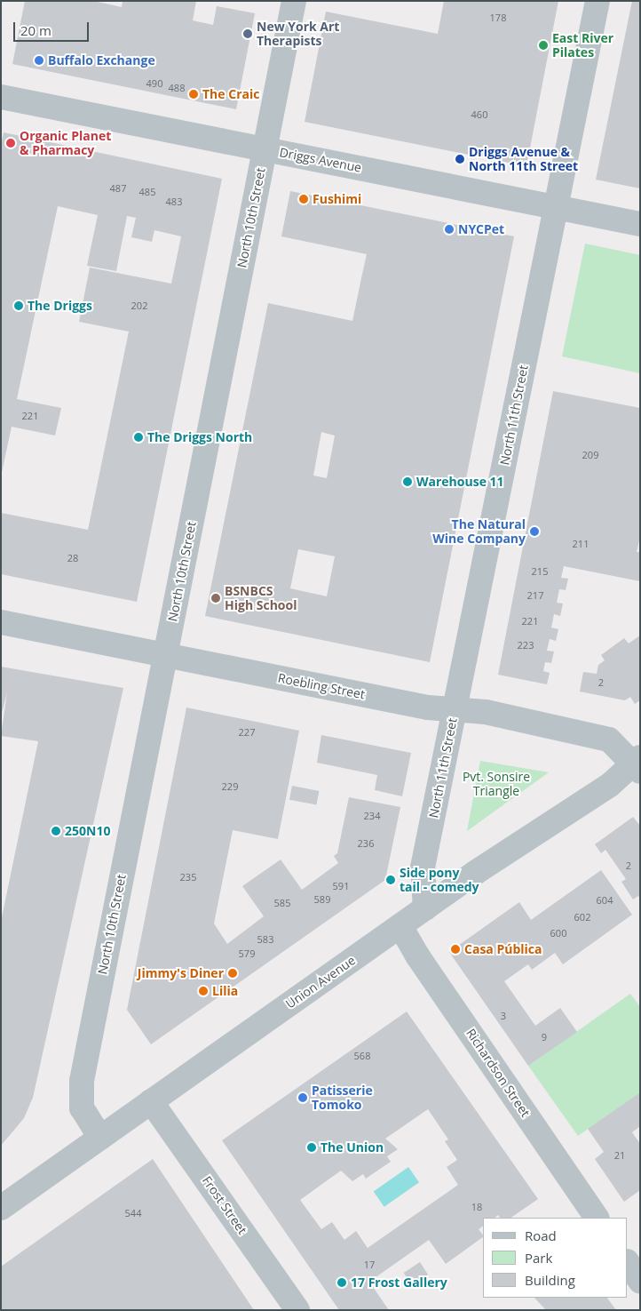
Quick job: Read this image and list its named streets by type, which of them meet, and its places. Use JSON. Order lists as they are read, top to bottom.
{
  "streets": {
    "street": [
      "Driggs Avenue",
      "North 10th Street",
      "North 11th Street",
      "Roebling Street",
      "Union Avenue",
      "Richardson Street",
      "Frost Street"
    ]
  },
  "crossings": [
    ["Driggs Avenue", "North 10th Street"],
    ["Driggs Avenue", "North 11th Street"],
    ["North 10th Street", "Roebling Street"],
    ["North 10th Street", "Union Avenue"],
    ["North 11th Street", "Roebling Street"],
    ["North 11th Street", "Union Avenue"],
    ["Roebling Street", "Union Avenue"],
    ["Union Avenue", "Richardson Street"],
    ["Union Avenue", "Frost Street"]
  ],
  "parks": ["Pvt. Sonsire Triangle"],
  "places": [
    "New York Art Therapists",
    "East River Pilates",
    "Buffalo Exchange",
    "The Craic",
    "Organic Planet & Pharmacy",
    "Driggs Avenue & North 11th Street",
    "Fushimi",
    "NYCPet",
    "The Driggs",
    "The Driggs North",
    "Warehouse 11",
    "The Natural Wine Company",
    "BSNBCS High School",
    "250N10",
    "Side pony tail - comedy",
    "Casa Pública",
    "Jimmy's Diner",
    "Lilia",
    "Patisserie Tomoko",
    "The Union",
    "17 Frost Gallery"
  ],
  "house_numbers": [
    "178",
    "490",
    "488",
    "460",
    "487",
    "485",
    "483",
    "202",
    "221",
    "209",
    "211",
    "28",
    "215",
    "217",
    "221",
    "223",
    "2",
    "227",
    "229",
    "234",
    "236",
    "2",
    "235",
    "591",
    "589",
    "604",
    "585",
    "602",
    "600",
    "583",
    "579",
    "3",
    "9",
    "568",
    "21",
    "18",
    "544",
    "17"
  ],
  "legend": ["Road", "Park", "Building"],
  "scale_bar": "20 m"
}
